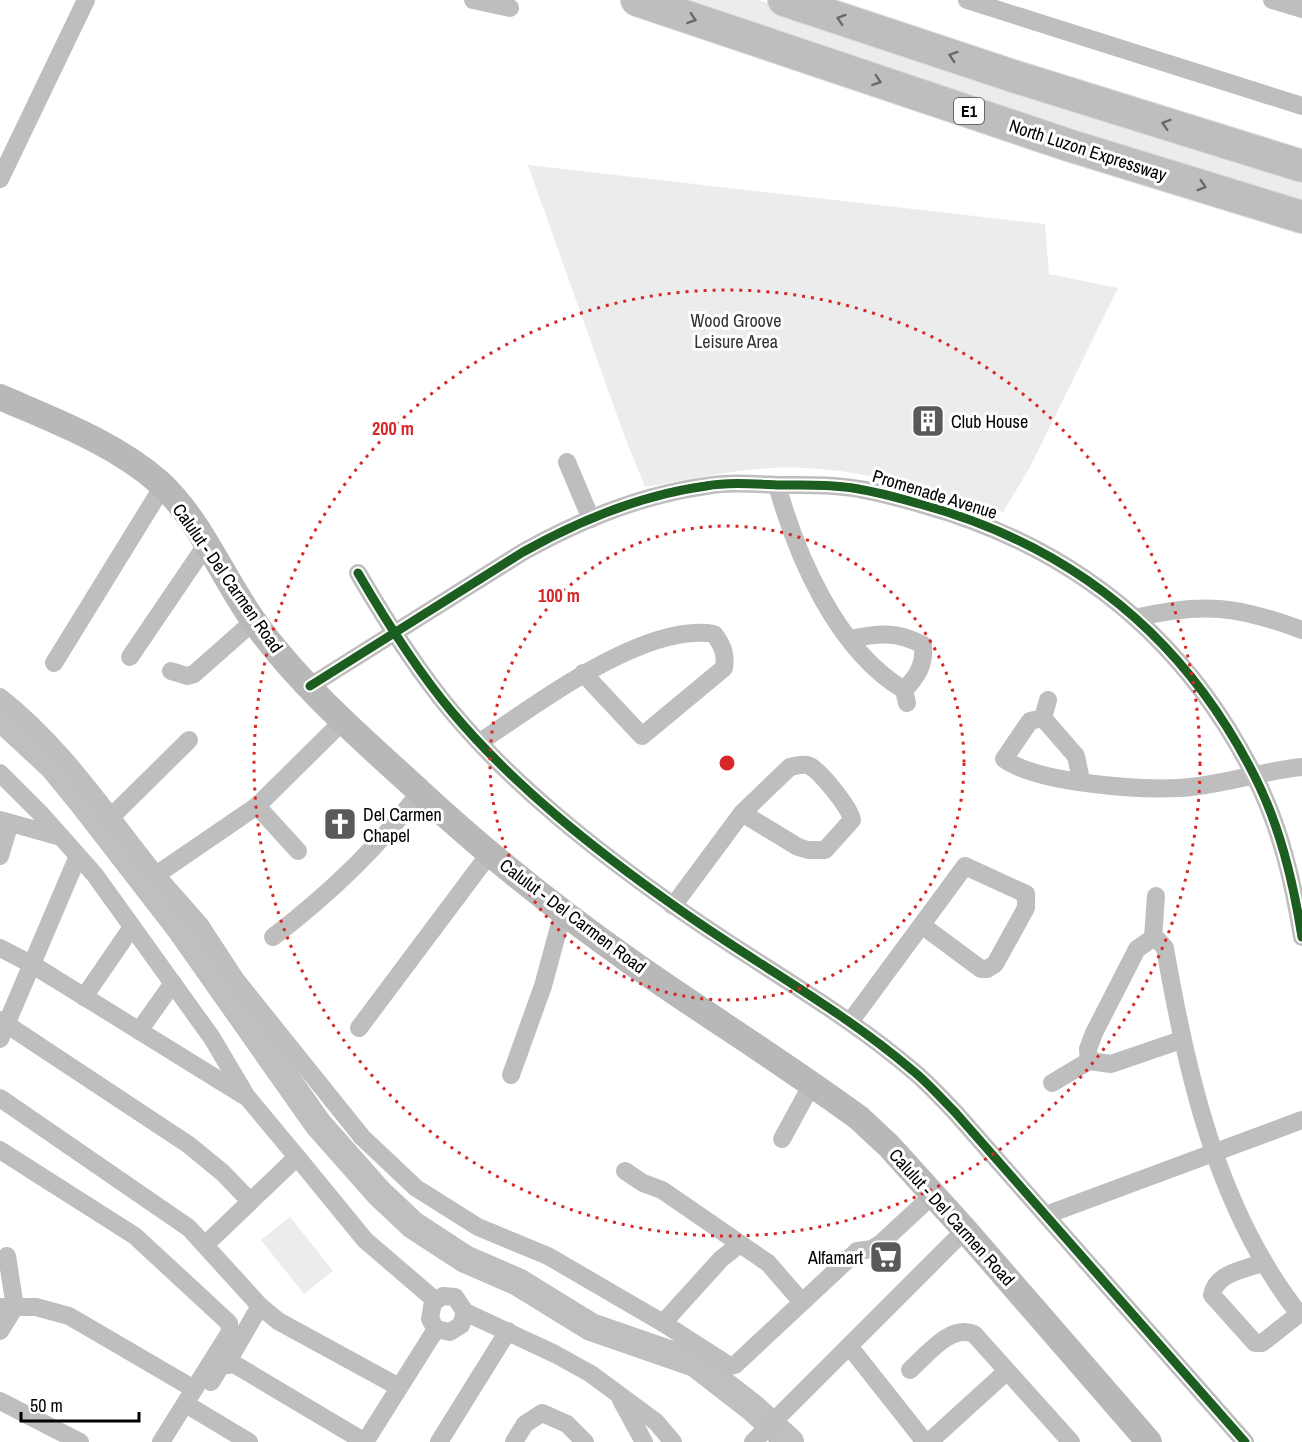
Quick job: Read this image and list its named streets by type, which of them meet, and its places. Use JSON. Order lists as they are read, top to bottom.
{
  "streets": {
    "highway": ["E1", "North Luzon Expressway"],
    "main road": ["Calulut - Del Carmen Road"],
    "street": ["Promenade Avenue"]
  },
  "crossings": [
    ["Promenade Avenue", "Calulut - Del Carmen Road"]
  ],
  "parks": ["Wood Groove Leisure Area"],
  "places": {
    "building": ["Club House"],
    "church": ["Del Carmen Chapel"],
    "supermarket": ["Alfamart"]
  },
  "scale_bar": "50 m",
  "rings": ["200 m", "100 m"]
}
